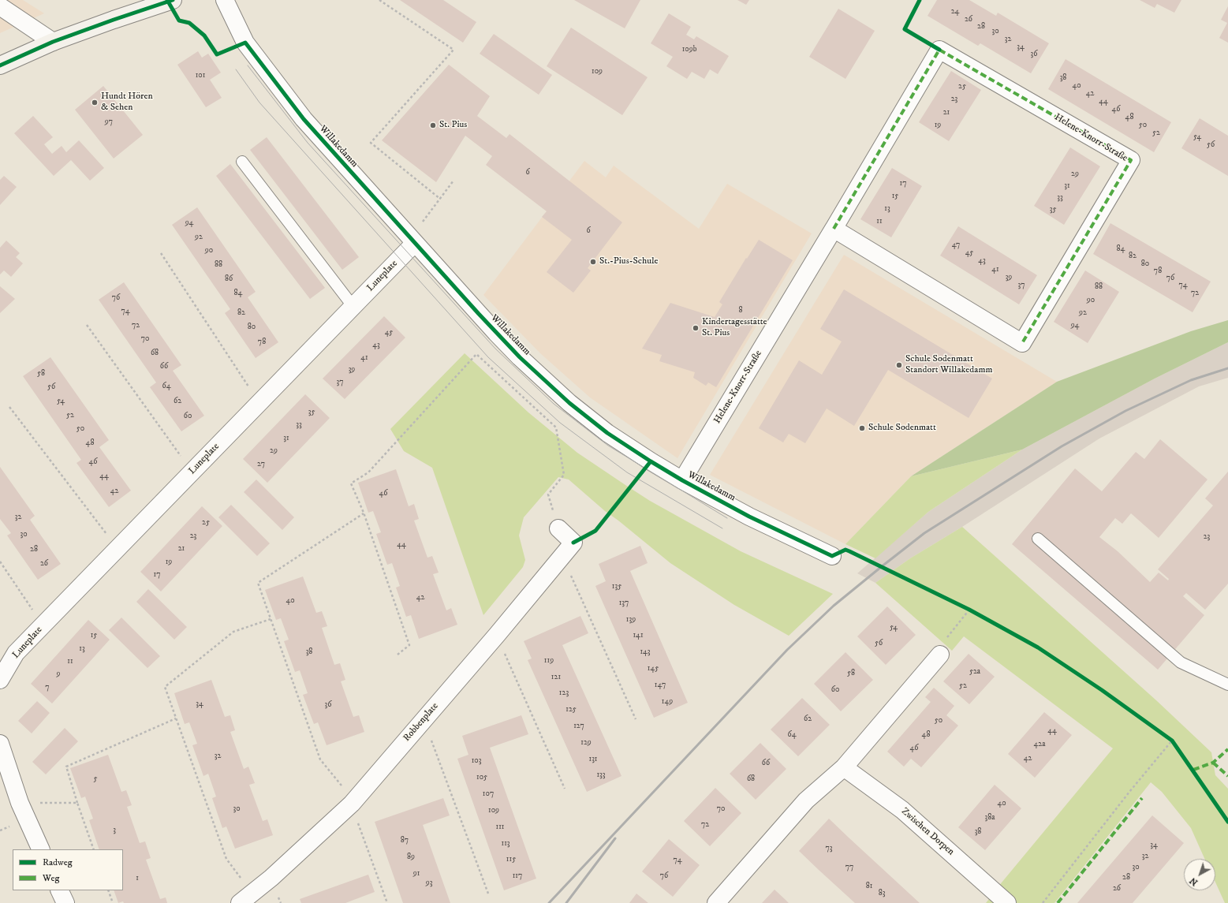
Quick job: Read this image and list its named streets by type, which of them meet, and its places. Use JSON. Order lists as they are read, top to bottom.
{
  "streets": {
    "street": [
      "Helene-Knorr-Straße",
      "Willakedamm",
      "Luneplate",
      "Robbenplate",
      "Zwischen Dorpen"
    ]
  },
  "crossings": [
    ["Helene-Knorr-Straße", "Willakedamm"],
    ["Willakedamm", "Luneplate"]
  ],
  "places": [
    "Hundt Hören & Sehen",
    "St. Pius",
    "St.-Pius-Schule",
    "Kindertagesstätte St. Pius",
    "Schule Sodenmatt Standort Willakedamm",
    "Schule Sodenmatt"
  ],
  "house_numbers": [
    "24",
    "26",
    "28",
    "30",
    "32",
    "34",
    "109b",
    "36",
    "109",
    "101",
    "38",
    "40",
    "25",
    "42",
    "23",
    "44",
    "46",
    "21",
    "48",
    "97",
    "19",
    "50",
    "52",
    "54",
    "56",
    "6",
    "29",
    "17",
    "31",
    "15",
    "33",
    "13",
    "35",
    "11",
    "94",
    "6",
    "92",
    "47",
    "84",
    "90",
    "45",
    "82",
    "43",
    "80",
    "88",
    "41",
    "78",
    "39",
    "76",
    "86",
    "37",
    "74",
    "88",
    "84",
    "72",
    "76",
    "90",
    "8",
    "74",
    "82",
    "92",
    "72",
    "94",
    "80",
    "45",
    "70",
    "78",
    "43",
    "68",
    "41",
    "66",
    "39",
    "58",
    "37",
    "64",
    "56",
    "54",
    "62",
    "35",
    "52",
    "60",
    "33",
    "50",
    "31",
    "48",
    "29",
    "46",
    "27",
    "44",
    "42",
    "46",
    "32",
    "25",
    "30",
    "23",
    "23",
    "44",
    "21",
    "28",
    "19",
    "26",
    "17",
    "135",
    "42",
    "40",
    "137",
    "139",
    "54",
    "15",
    "141",
    "56",
    "13",
    "38",
    "143",
    "119",
    "11",
    "145",
    "52a",
    "58",
    "9",
    "121",
    "147",
    "52",
    "7",
    "60",
    "123",
    "149",
    "34",
    "36",
    "125",
    "62",
    "50",
    "127",
    "44",
    "64",
    "48",
    "129",
    "42a",
    "46",
    "32",
    "42",
    "131",
    "103",
    "66",
    "133",
    "105",
    "5",
    "68",
    "107",
    "40",
    "30",
    "70",
    "109",
    "38a",
    "72",
    "111",
    "3",
    "38",
    "87",
    "113",
    "34",
    "73",
    "32",
    "89",
    "115",
    "74",
    "77",
    "30",
    "91",
    "117",
    "76",
    "28",
    "1",
    "93",
    "81",
    "26",
    "83"
  ],
  "legend": ["Radweg", "Weg"],
  "north": "bottom left"
}
